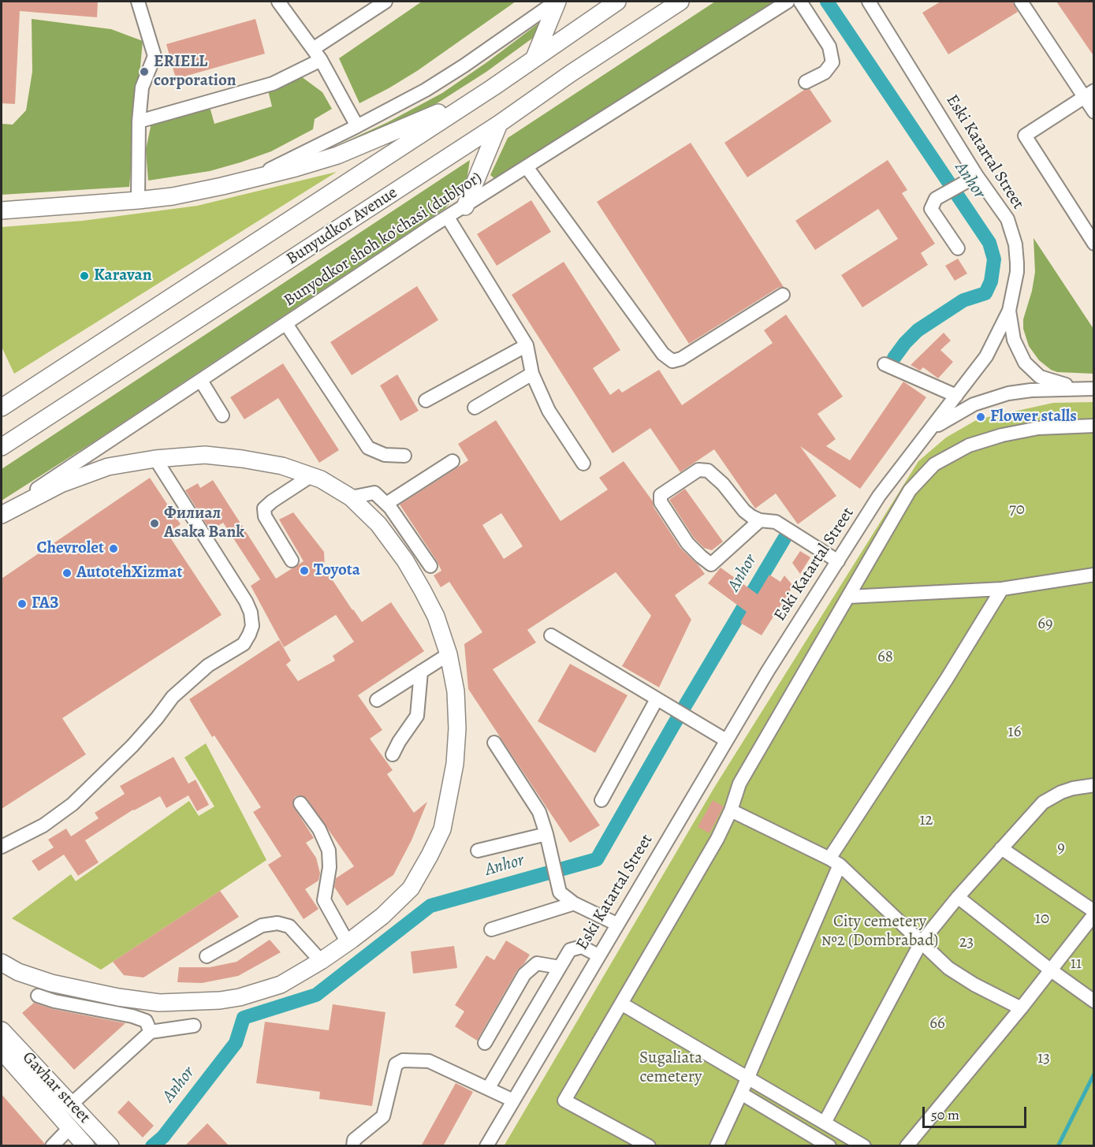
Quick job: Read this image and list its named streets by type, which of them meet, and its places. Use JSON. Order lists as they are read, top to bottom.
{
  "streets": {
    "main road": ["Bunyudkor Avenue", "Gavhar street"],
    "street": ["Eski Katartal Street", "Bunyodkor shoh koʻchasi (dublyor)"]
  },
  "water": ["Anhor"],
  "parks": [
    "70",
    "69",
    "68",
    "16",
    "12",
    "9",
    "10",
    "City cemetery №2 (Dombrabad)",
    "23",
    "11",
    "66",
    "Sugaliata cemetery",
    "13"
  ],
  "places": [
    "ERIELL corporation",
    "Karavan",
    "Flower stalls",
    "Филиал Asaka Bank",
    "Chevrolet",
    "Toyota",
    "AutotehXizmat",
    "ГАЗ"
  ],
  "scale_bar": "50 m"
}
